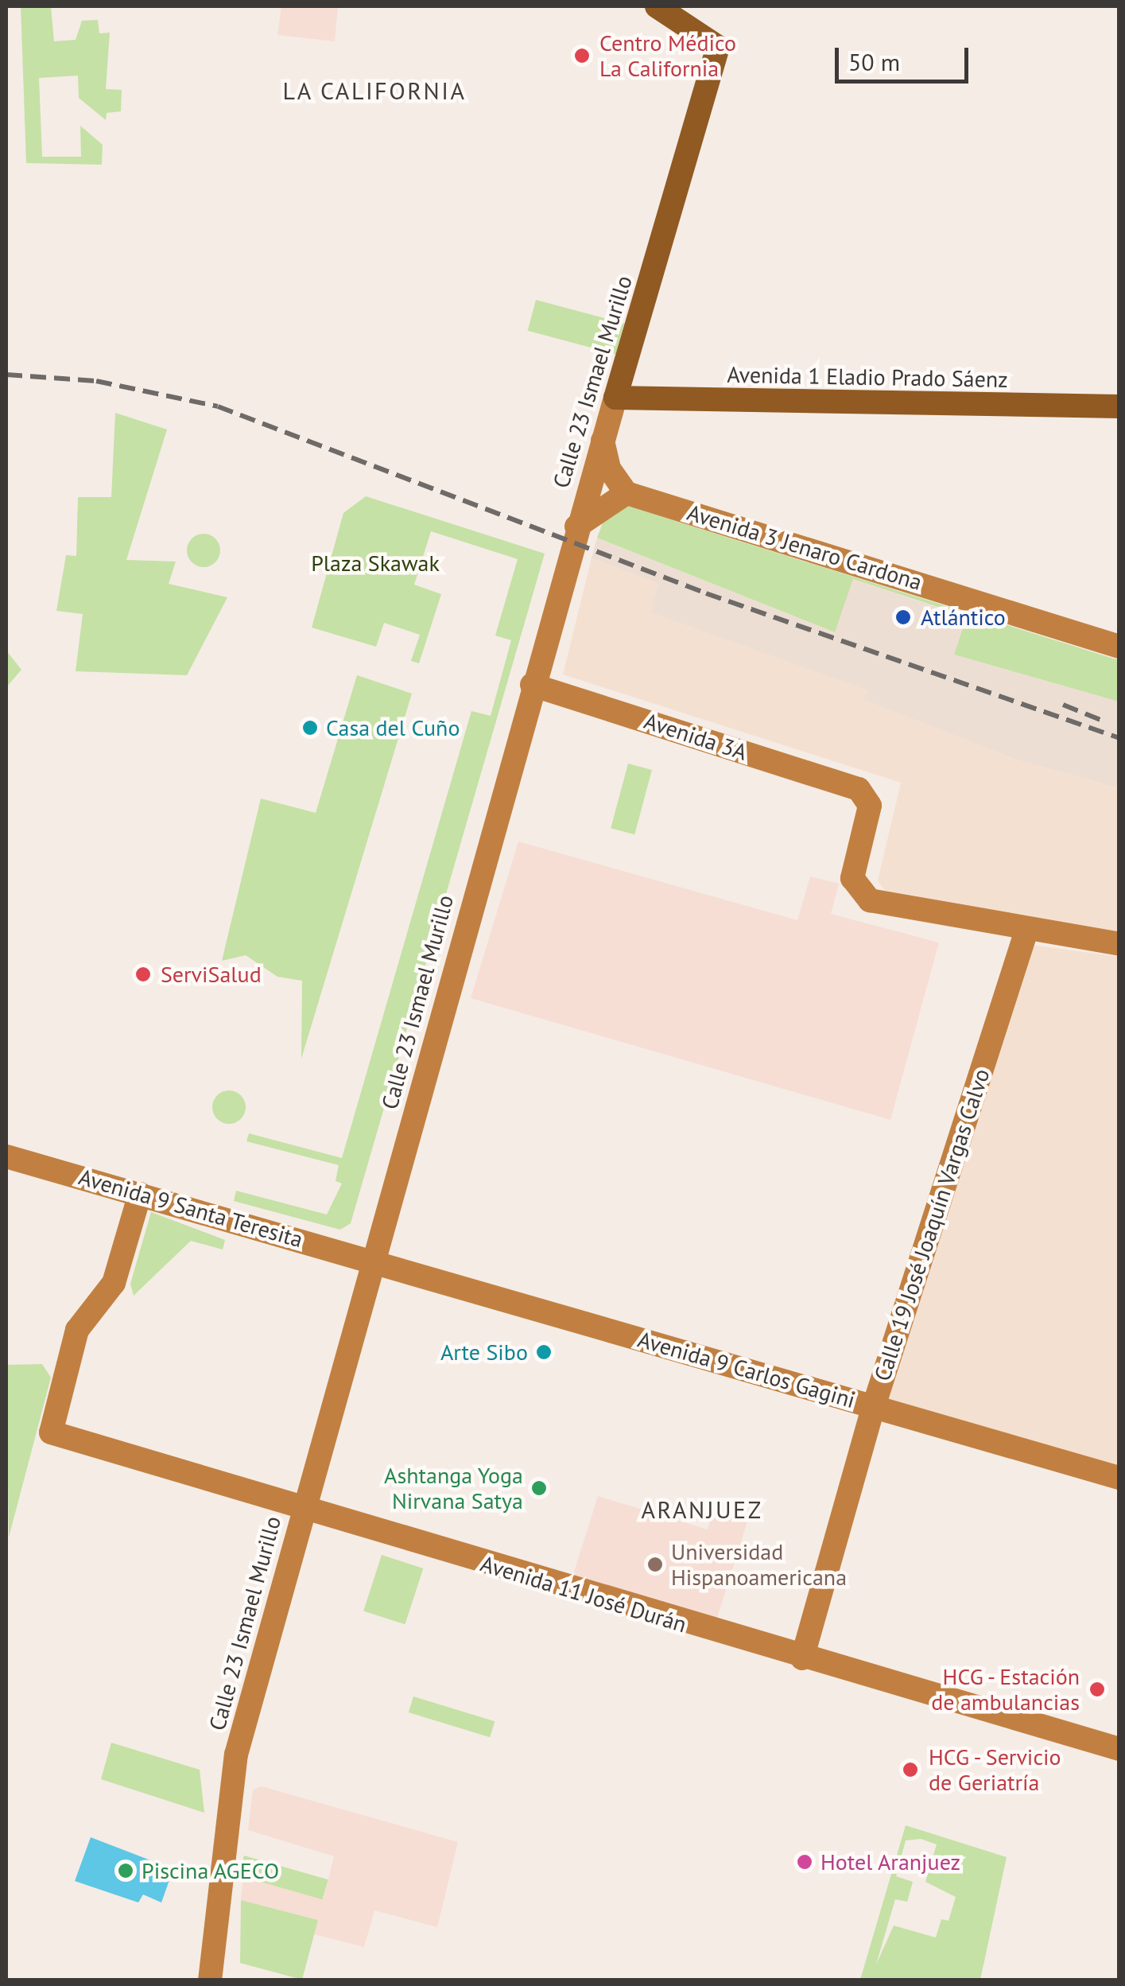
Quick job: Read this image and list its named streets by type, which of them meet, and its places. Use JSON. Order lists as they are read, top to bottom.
{
  "streets": {
    "highway": ["Avenida 1 Eladio Prado Sáenz", "Calle 23 Ismael Murillo"],
    "street": [
      "Avenida 3 Jenaro Cardona",
      "Avenida 3A",
      "Avenida 9 Santa Teresita",
      "Calle 19 José Joaquín Vargas Calvo",
      "Avenida 9 Carlos Gagini",
      "Avenida 11 José Durán"
    ]
  },
  "crossings": [
    ["Avenida 1 Eladio Prado Sáenz", "Calle 23 Ismael Murillo"],
    ["Calle 23 Ismael Murillo", "Avenida 3A"],
    ["Calle 23 Ismael Murillo", "Avenida 9 Santa Teresita"],
    ["Calle 23 Ismael Murillo", "Avenida 9 Carlos Gagini"],
    ["Calle 23 Ismael Murillo", "Avenida 11 José Durán"],
    ["Avenida 3A", "Calle 19 José Joaquín Vargas Calvo"],
    ["Avenida 9 Santa Teresita", "Avenida 9 Carlos Gagini"],
    ["Avenida 9 Santa Teresita", "Avenida 11 José Durán"],
    ["Calle 19 José Joaquín Vargas Calvo", "Avenida 9 Carlos Gagini"],
    ["Calle 19 José Joaquín Vargas Calvo", "Avenida 11 José Durán"]
  ],
  "districts": ["LA CALIFORNIA", "ARANJUEZ"],
  "parks": ["Plaza Skawak"],
  "places": [
    "Centro Médico La California",
    "Atlántico",
    "Casa del Cuño",
    "ServiSalud",
    "Arte Sibo",
    "Ashtanga Yoga Nirvana Satya",
    "Universidad Hispanoamericana",
    "HCG - Estación de ambulancias",
    "HCG - Servicio de Geriatría",
    "Hotel Aranjuez",
    "Piscina AGECO"
  ],
  "scale_bar": "50 m"
}
